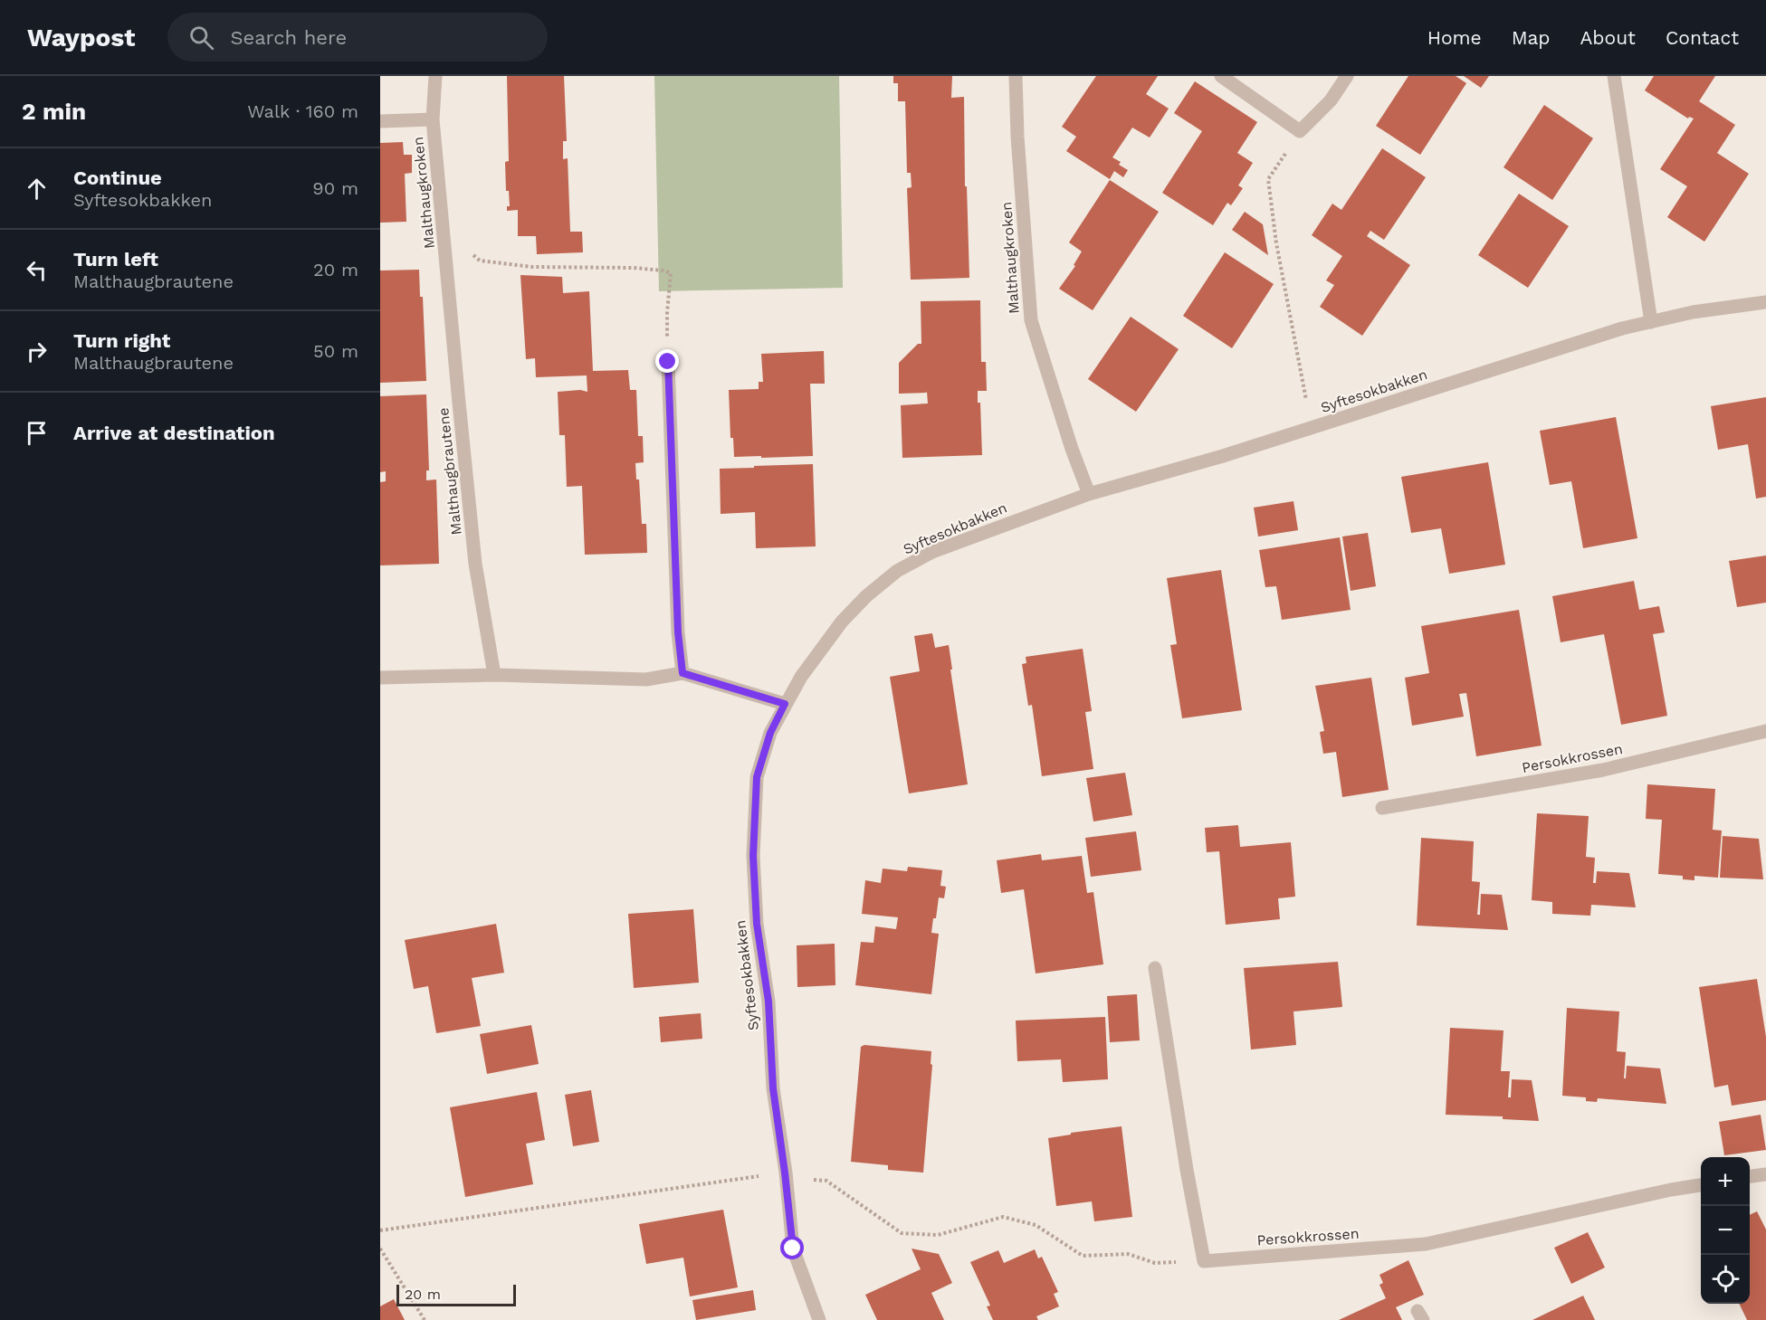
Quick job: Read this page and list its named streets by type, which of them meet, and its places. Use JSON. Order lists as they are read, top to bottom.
{
  "streets": {
    "street": [
      "Malthaugkroken",
      "Syftesokbakken",
      "Malthaugbrautene",
      "Persokkrossen"
    ]
  },
  "crossings": [
    ["Malthaugkroken", "Syftesokbakken"],
    ["Malthaugkroken", "Malthaugbrautene"]
  ],
  "scale_bar": "20 m",
  "page": {
    "header": "Waypost",
    "search": "Search here",
    "nav": [
      "Home",
      "Map",
      "About",
      "Contact"
    ],
    "heading": ["2 min", "Walk · 160 m"],
    "list": [
      ["Continue", "Syftesokbakken", "90 m"],
      ["Turn left", "Malthaugbrautene", "20 m"],
      ["Turn right", "Malthaugbrautene", "50 m"],
      "Arrive at destination"
    ],
    "map_buttons": ["+", "−"],
    "scale": "20 m"
  }
}
